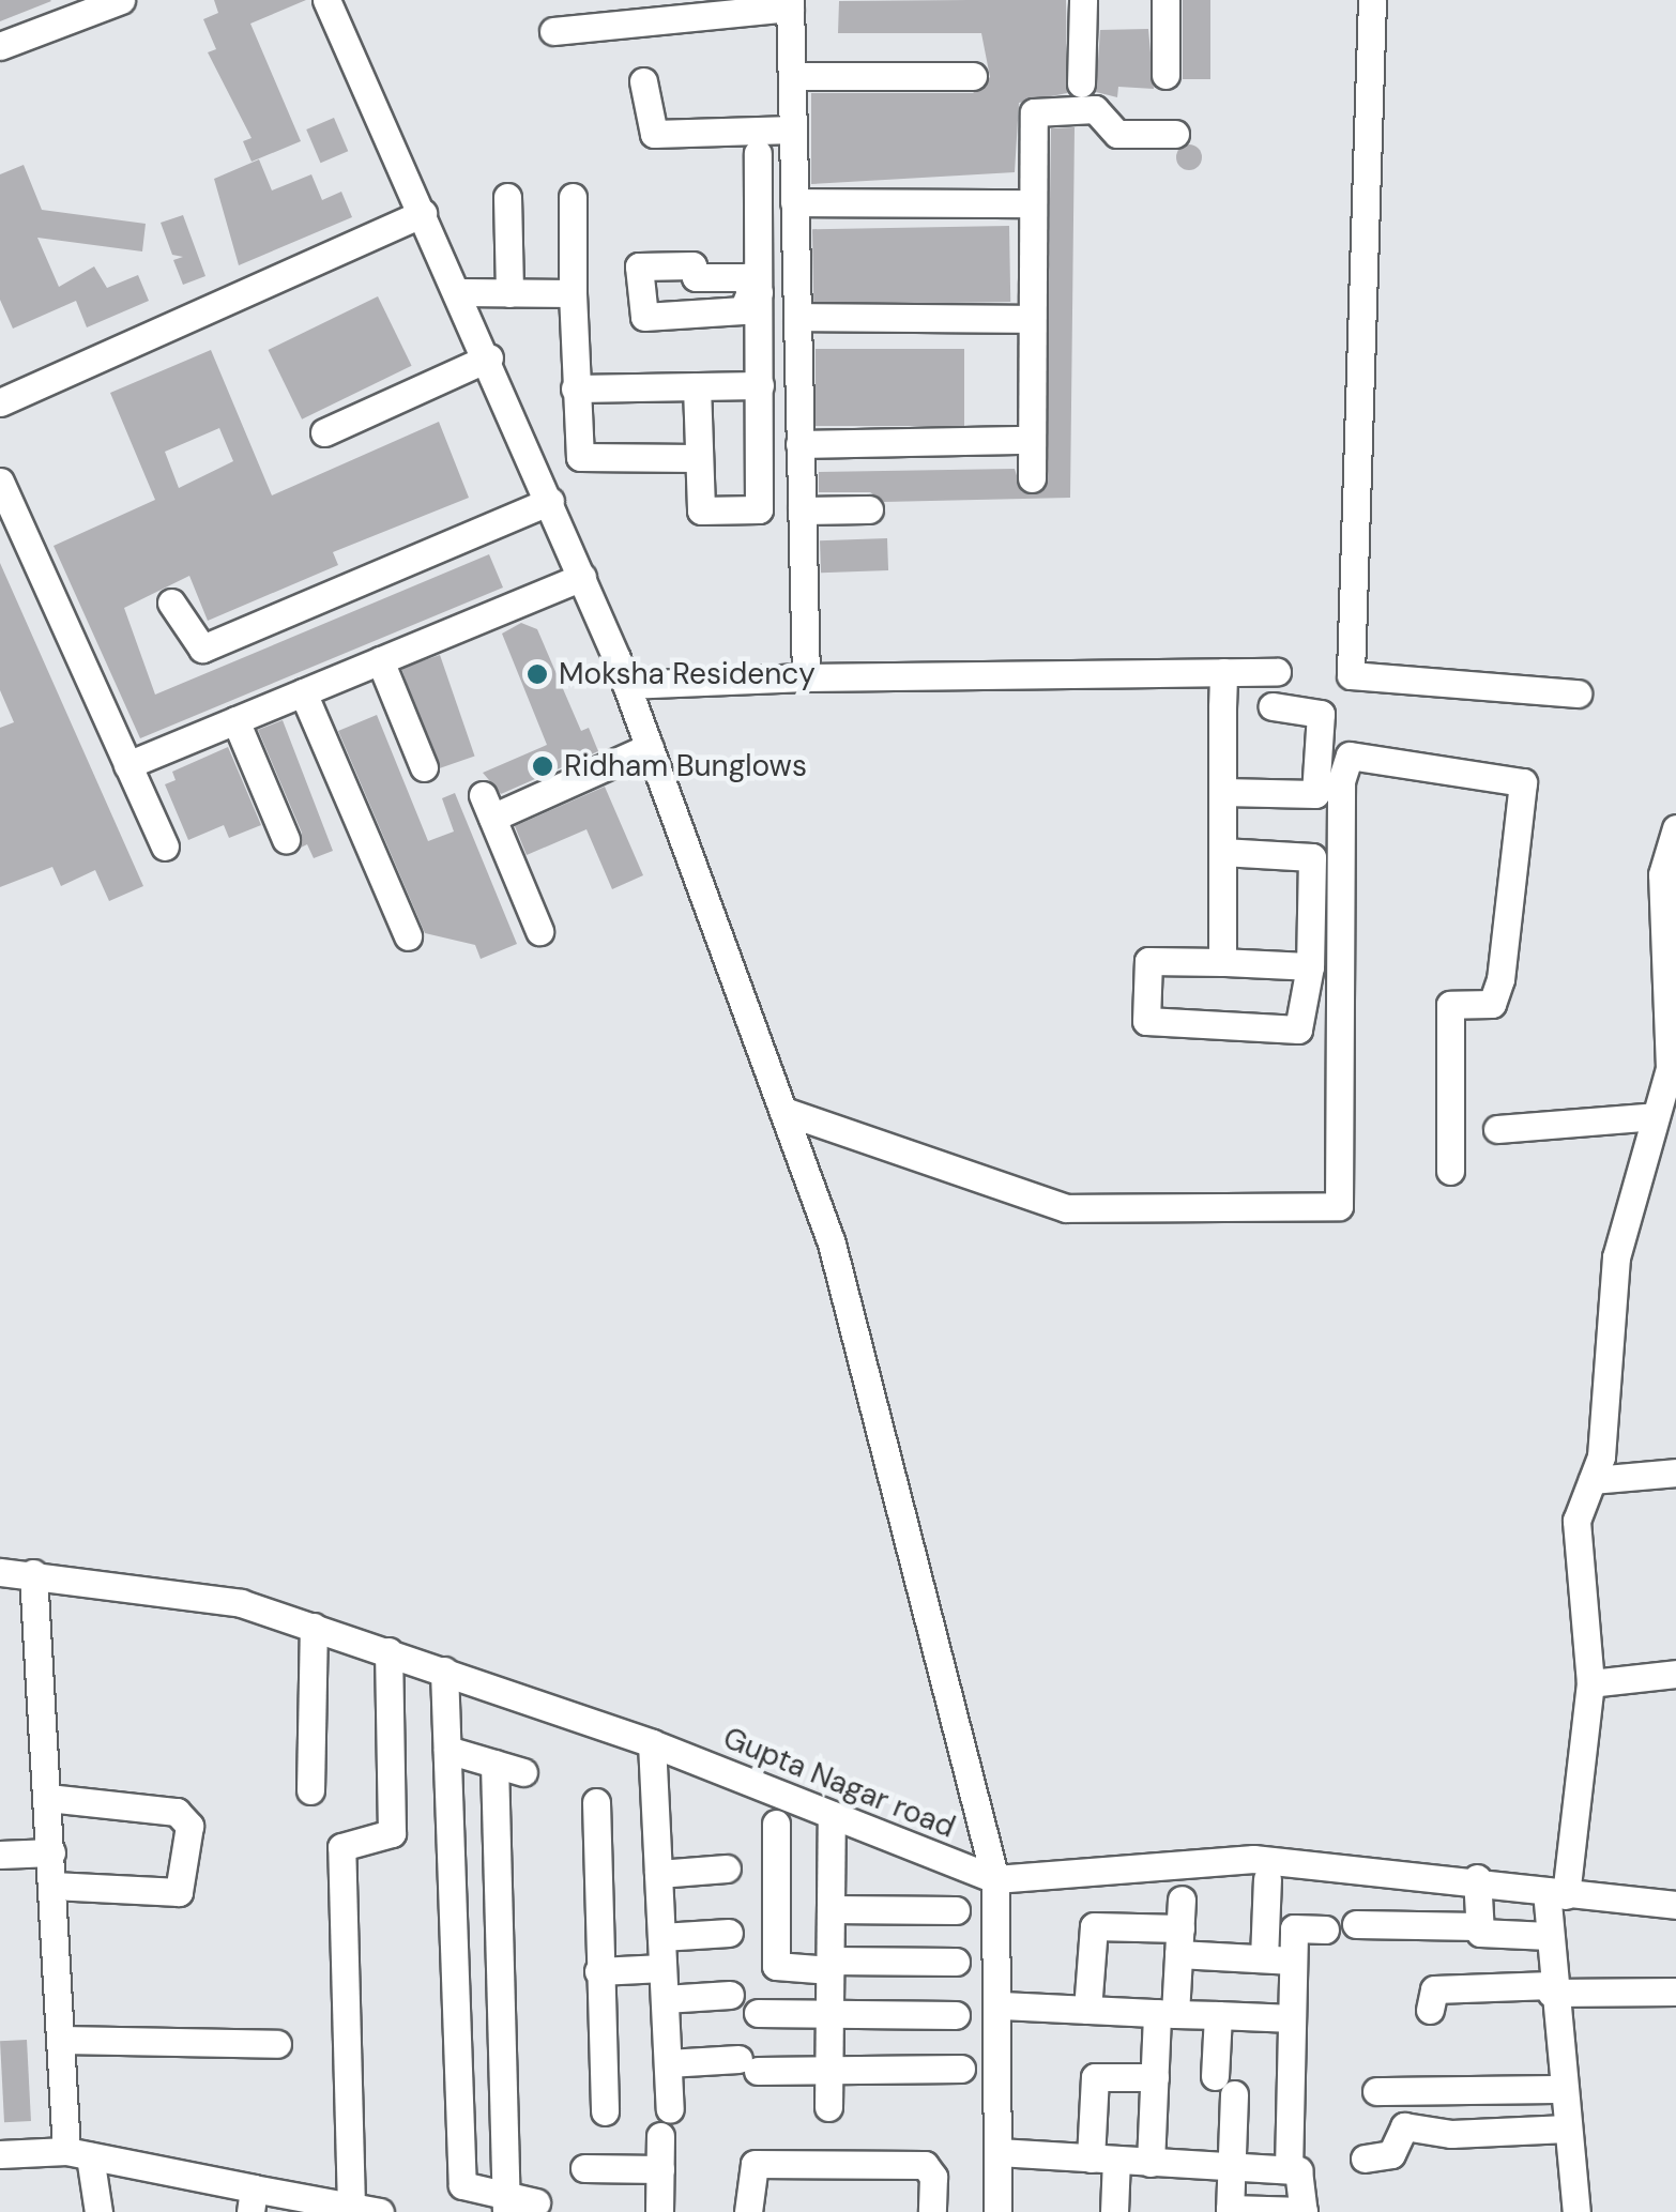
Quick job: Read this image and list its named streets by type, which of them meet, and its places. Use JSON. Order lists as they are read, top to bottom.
{
  "streets": {
    "street": ["Gupta Nagar road"]
  },
  "places": ["Moksha Residency", "Ridham Bunglows"]
}
